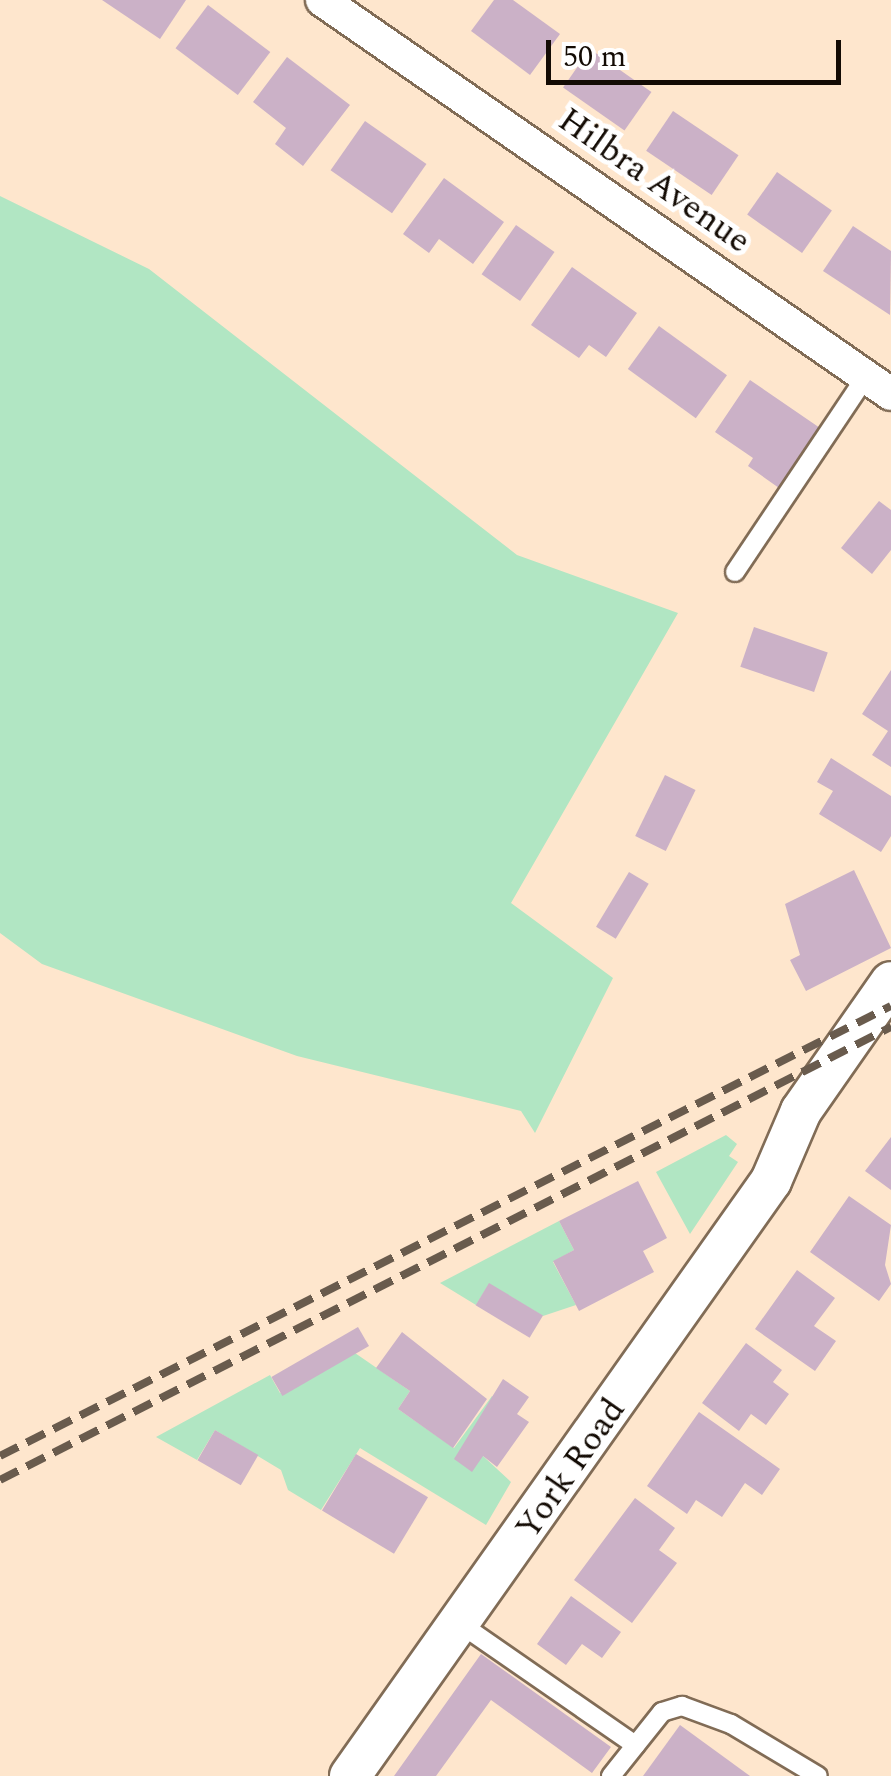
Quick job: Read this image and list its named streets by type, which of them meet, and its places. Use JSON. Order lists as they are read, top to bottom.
{
  "streets": {
    "street": ["Hilbra Avenue", "York Road"]
  },
  "scale_bar": "50 m"
}
